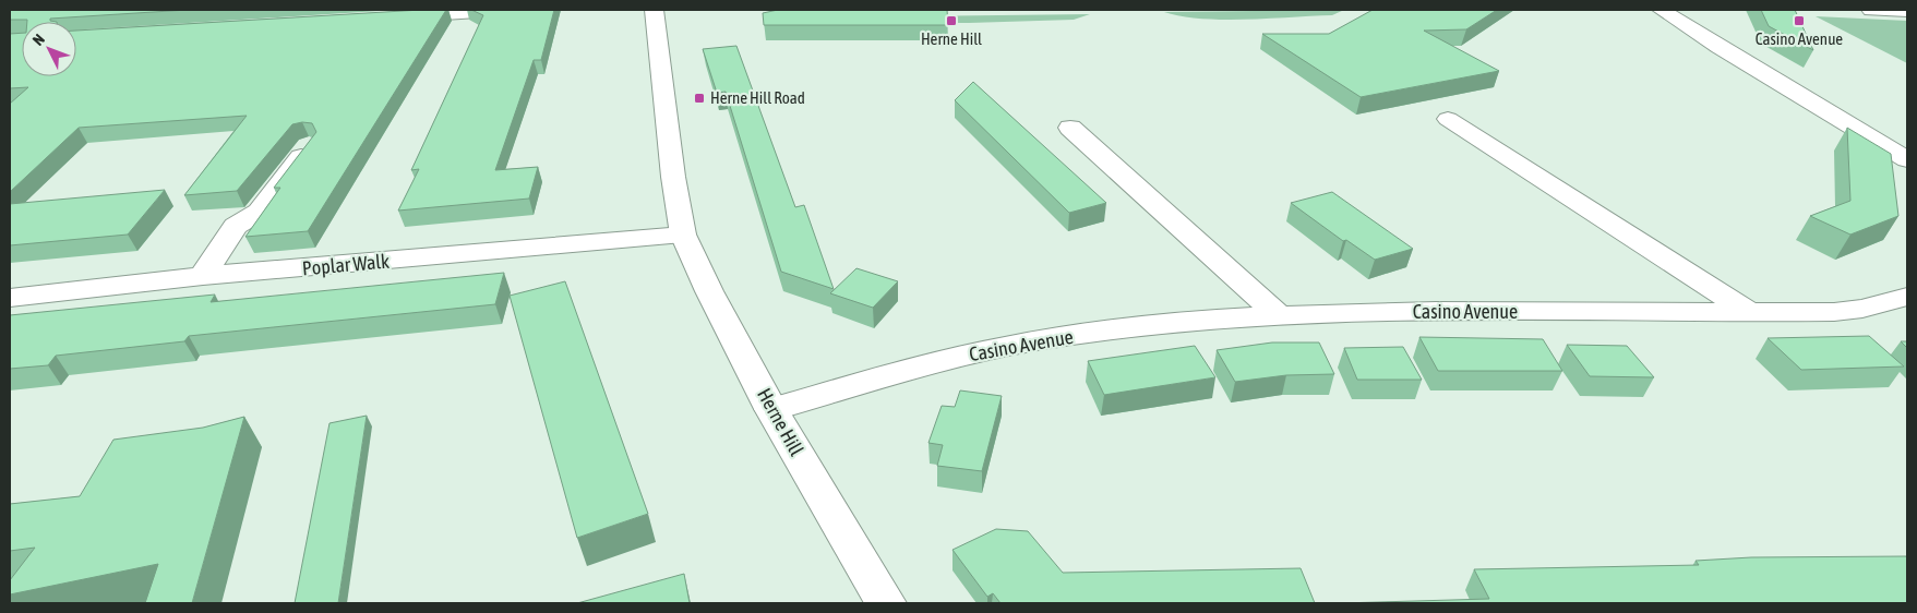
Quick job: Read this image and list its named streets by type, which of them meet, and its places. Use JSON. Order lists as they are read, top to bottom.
{
  "streets": {
    "street": ["Poplar Walk", "Casino Avenue", "Herne Hill"]
  },
  "crossings": [
    ["Poplar Walk", "Herne Hill"],
    ["Casino Avenue", "Herne Hill"]
  ],
  "places": {
    "transit": ["Herne Hill", "Casino Avenue", "Herne Hill Road"]
  },
  "north": "top left"
}
